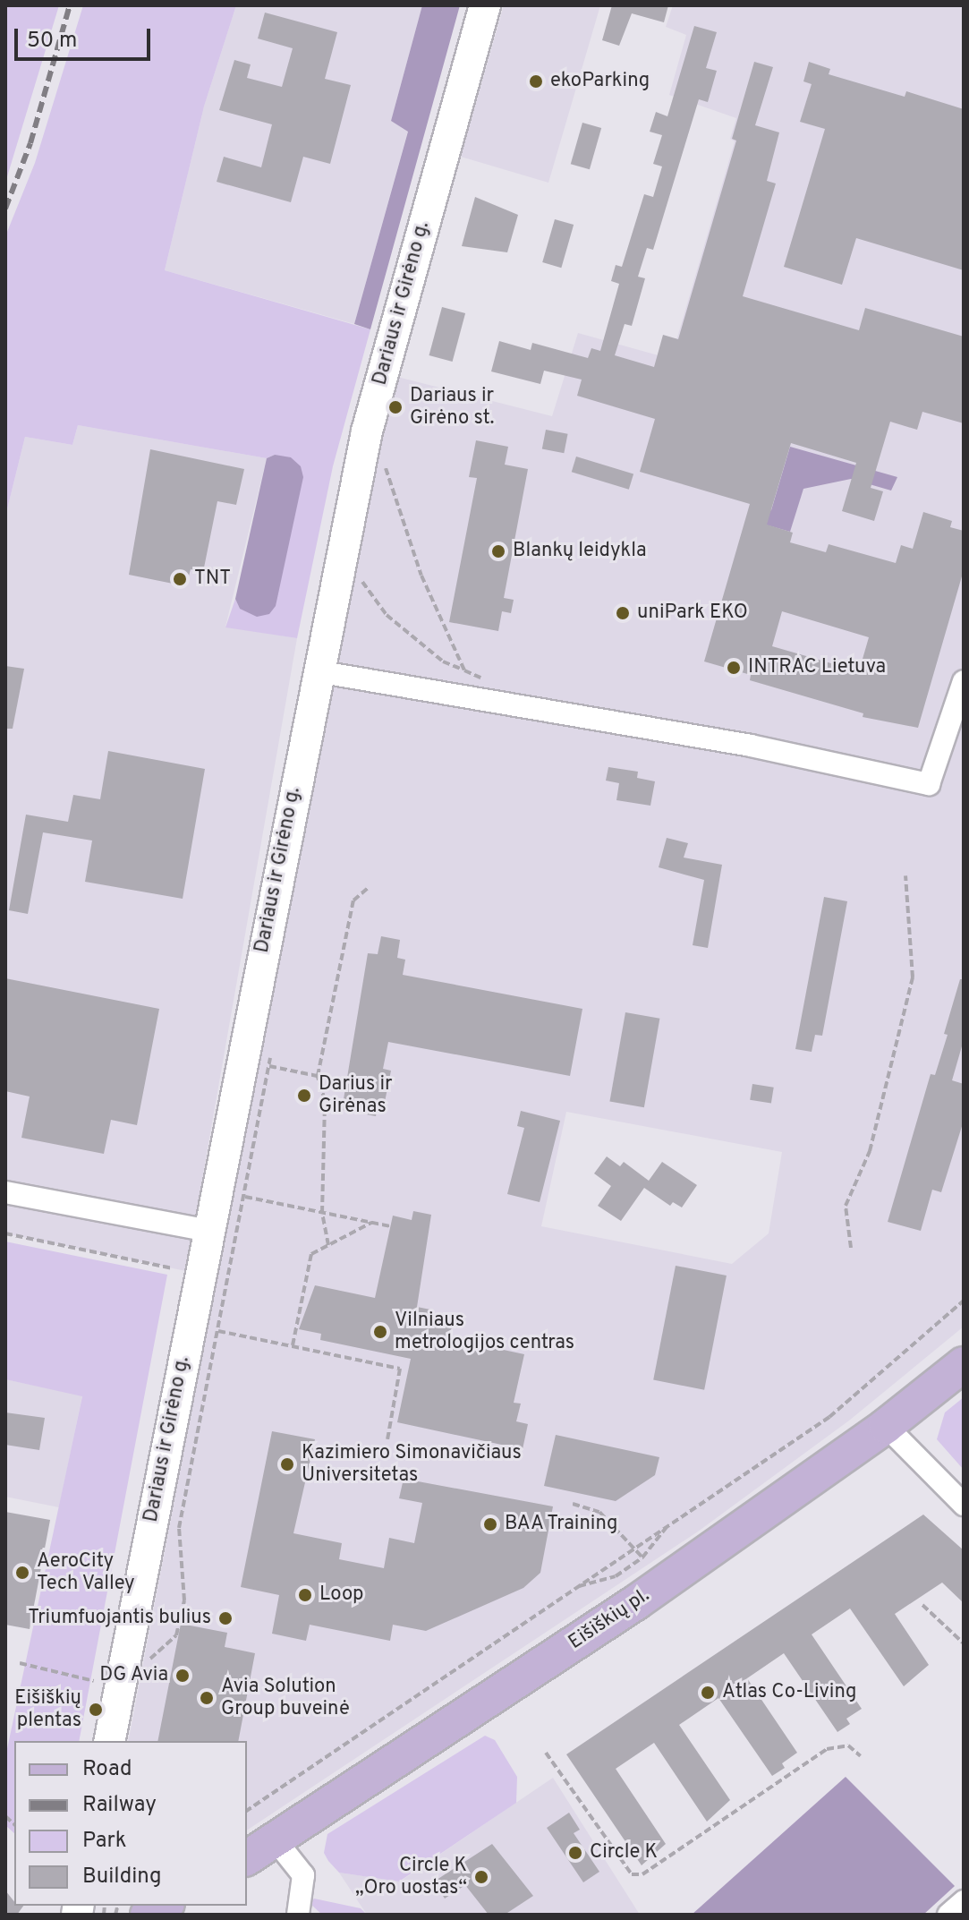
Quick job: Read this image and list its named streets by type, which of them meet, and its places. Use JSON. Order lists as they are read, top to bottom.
{
  "streets": {
    "main road": ["Dariaus ir Girėno g.", "Eišiškių pl."]
  },
  "places": [
    "ekoParking",
    "Dariaus ir Girėno st.",
    "Blankų leidykla",
    "TNT",
    "uniPark EKO",
    "INTRAC Lietuva",
    "Darius ir Girėnas",
    "Vilniaus metrologijos centras",
    "Kazimiero Simonavičiaus Universitetas",
    "BAA Training",
    "AeroCity Tech Valley",
    "Loop",
    "Triumfuojantis bulius",
    "DG Avia",
    "Atlas Co-Living",
    "Avia Solution Group buveinė",
    "Eišiškių plentas",
    "Circle K",
    "Circle K „Oro uostas“"
  ],
  "legend": [
    "Road",
    "Railway",
    "Park",
    "Building"
  ],
  "scale_bar": "50 m"
}
